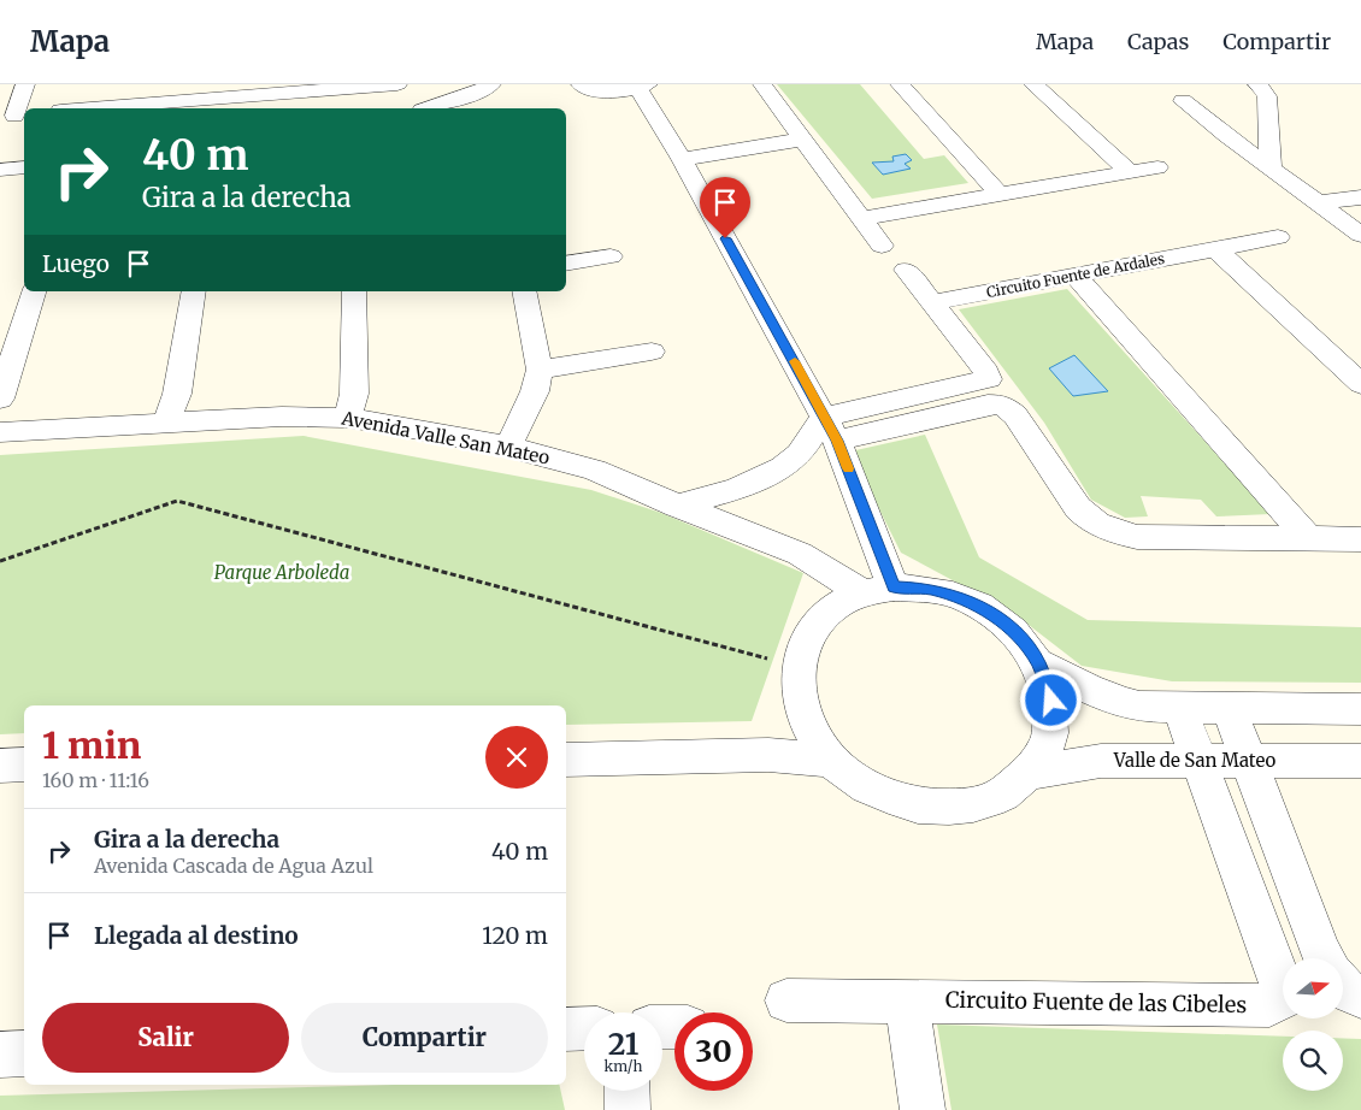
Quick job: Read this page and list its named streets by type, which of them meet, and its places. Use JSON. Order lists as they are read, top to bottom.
{
  "streets": {
    "street": [
      "Circuito Fuente de Ardales",
      "Avenida Valle San Mateo",
      "Valle de San Mateo",
      "Circuito Fuente de las Cibeles"
    ]
  },
  "crossings": [
    ["Valle de San Mateo", "Circuito Fuente de las Cibeles"]
  ],
  "parks": ["Parque Arboleda"],
  "north": "right",
  "page": {
    "header": "Mapa",
    "nav": ["Mapa", "Capas", "Compartir"],
    "turn": ["40 m", "Gira a la derecha"],
    "then": "Luego",
    "heading": ["1 min", "160 m · 11:16"],
    "list": [
      {
        "name": "Gira a la derecha",
        "note": "Avenida Cascada de Agua Azul",
        "value": "40 m"
      },
      {
        "name": "Llegada al destino",
        "value": "120 m"
      }
    ],
    "buttons": ["Salir", "Compartir"],
    "speed": "21 km/h",
    "limit": "30"
  }
}
